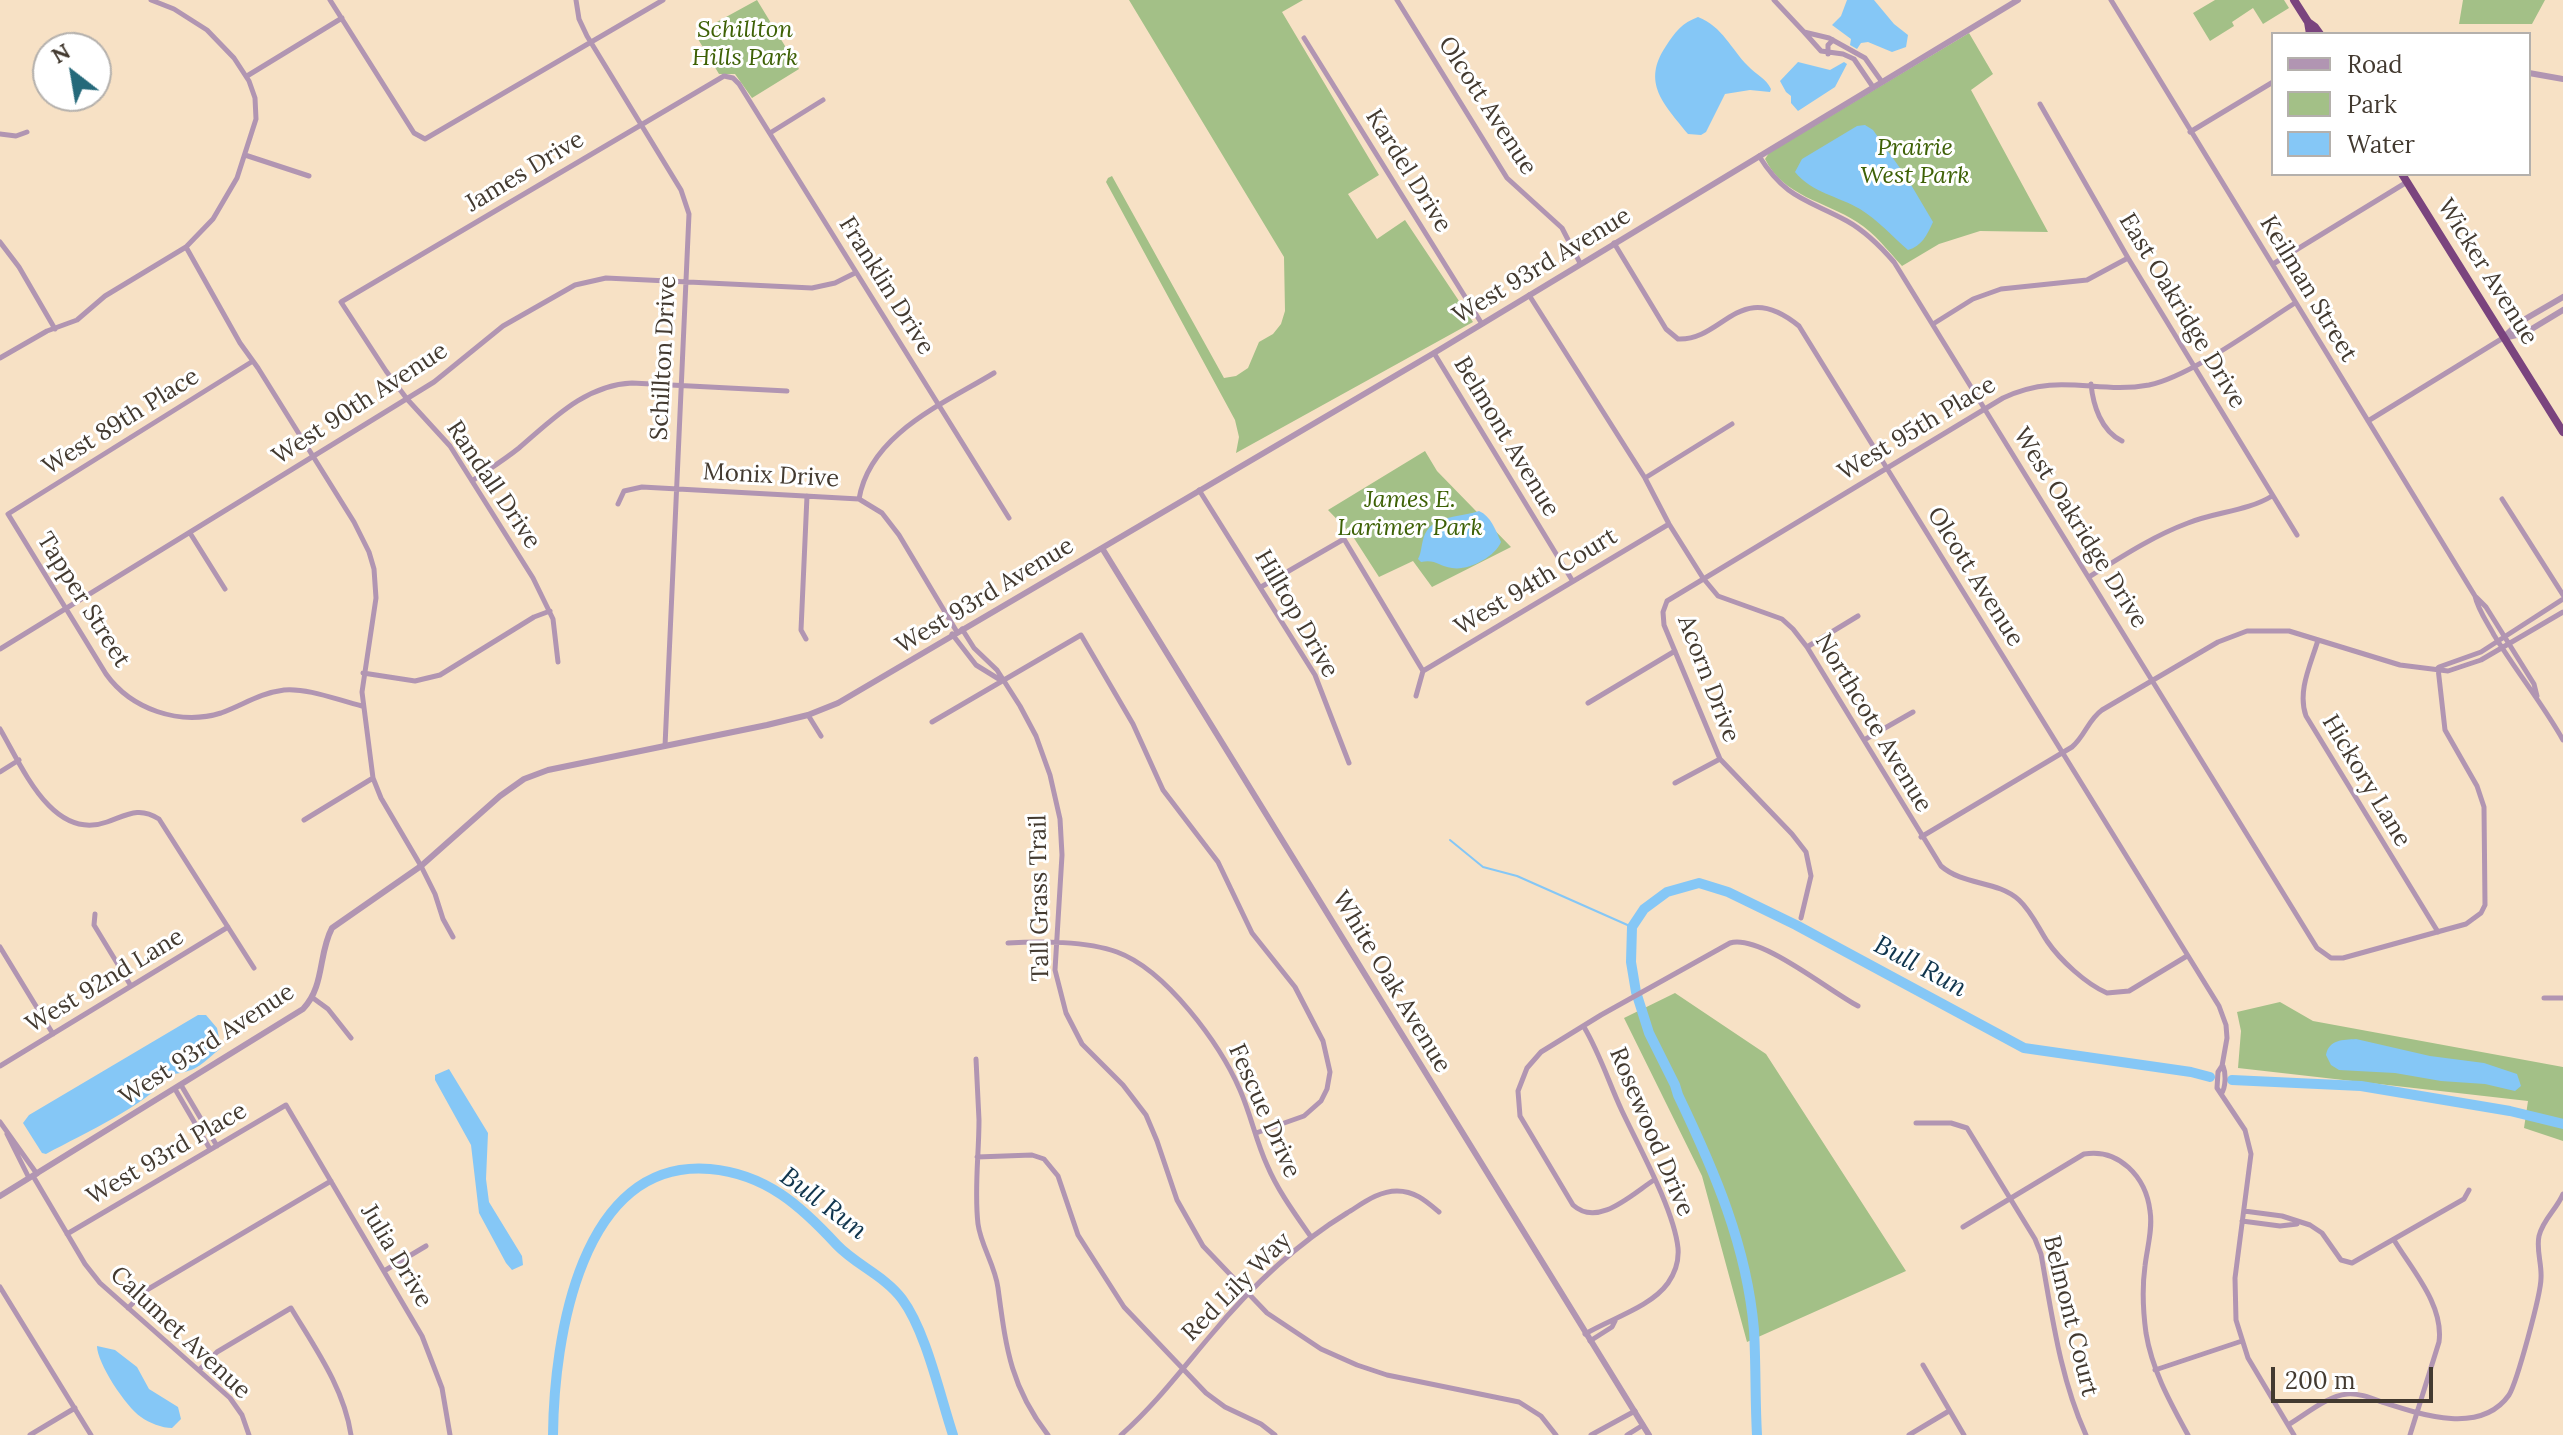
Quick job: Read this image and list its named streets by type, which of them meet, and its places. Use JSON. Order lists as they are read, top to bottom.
{
  "streets": {
    "highway": ["Wicker Avenue"],
    "street": [
      "Olcott Avenue",
      "Kardel Drive",
      "James Drive",
      "West 93rd Avenue",
      "Franklin Drive",
      "Keilman Street",
      "East Oakridge Drive",
      "Schillton Drive",
      "West 90th Avenue",
      "West 89th Place",
      "West 95th Place",
      "Belmont Avenue",
      "Monix Drive",
      "Randall Drive",
      "West Oakridge Drive",
      "West 94th Court",
      "Tapper Street",
      "Hilltop Drive",
      "Acorn Drive",
      "Northcote Avenue",
      "Hickory Lane",
      "Tall Grass Trail",
      "West 92nd Lane",
      "White Oak Avenue",
      "Fescue Drive",
      "Rosewood Drive",
      "West 93rd Place",
      "Julia Drive",
      "Red Lily Way",
      "Belmont Court",
      "Calumet Avenue"
    ]
  },
  "crossings": [
    ["Olcott Avenue", "West 93rd Avenue"],
    ["Olcott Avenue", "West 95th Place"],
    ["Olcott Avenue", "Northcote Avenue"],
    ["Kardel Drive", "West 93rd Avenue"],
    ["James Drive", "Franklin Drive"],
    ["James Drive", "Schillton Drive"],
    ["James Drive", "Randall Drive"],
    ["West 93rd Avenue", "Schillton Drive"],
    ["West 93rd Avenue", "Belmont Avenue"],
    ["West 93rd Avenue", "Monix Drive"],
    ["West 93rd Avenue", "West Oakridge Drive"],
    ["West 93rd Avenue", "Hilltop Drive"],
    ["West 93rd Avenue", "Northcote Avenue"],
    ["West 93rd Avenue", "Tall Grass Trail"],
    ["West 93rd Avenue", "White Oak Avenue"],
    ["West 93rd Avenue", "Calumet Avenue"],
    ["Franklin Drive", "West 90th Avenue"],
    ["Keilman Street", "West 95th Place"],
    ["East Oakridge Drive", "West 95th Place"],
    ["Schillton Drive", "West 90th Avenue"],
    ["Schillton Drive", "Monix Drive"],
    ["West 90th Avenue", "Randall Drive"],
    ["West 90th Avenue", "Tapper Street"],
    ["West 89th Place", "Tapper Street"],
    ["West 95th Place", "West Oakridge Drive"],
    ["West 95th Place", "Acorn Drive"],
    ["West 95th Place", "Northcote Avenue"],
    ["Belmont Avenue", "West 94th Court"],
    ["Monix Drive", "Tall Grass Trail"],
    ["West Oakridge Drive", "Hickory Lane"],
    ["West 94th Court", "Northcote Avenue"],
    ["Tall Grass Trail", "Fescue Drive"],
    ["Tall Grass Trail", "Red Lily Way"],
    ["White Oak Avenue", "Rosewood Drive"],
    ["Fescue Drive", "Red Lily Way"],
    ["West 93rd Place", "Julia Drive"],
    ["West 93rd Place", "Calumet Avenue"]
  ],
  "water": ["Bull Run"],
  "parks": ["Schillton Hills Park", "Prairie West Park", "James E. Larimer Park"],
  "legend": ["Road", "Park", "Water"],
  "scale_bar": "200 m",
  "north": "top left"
}
